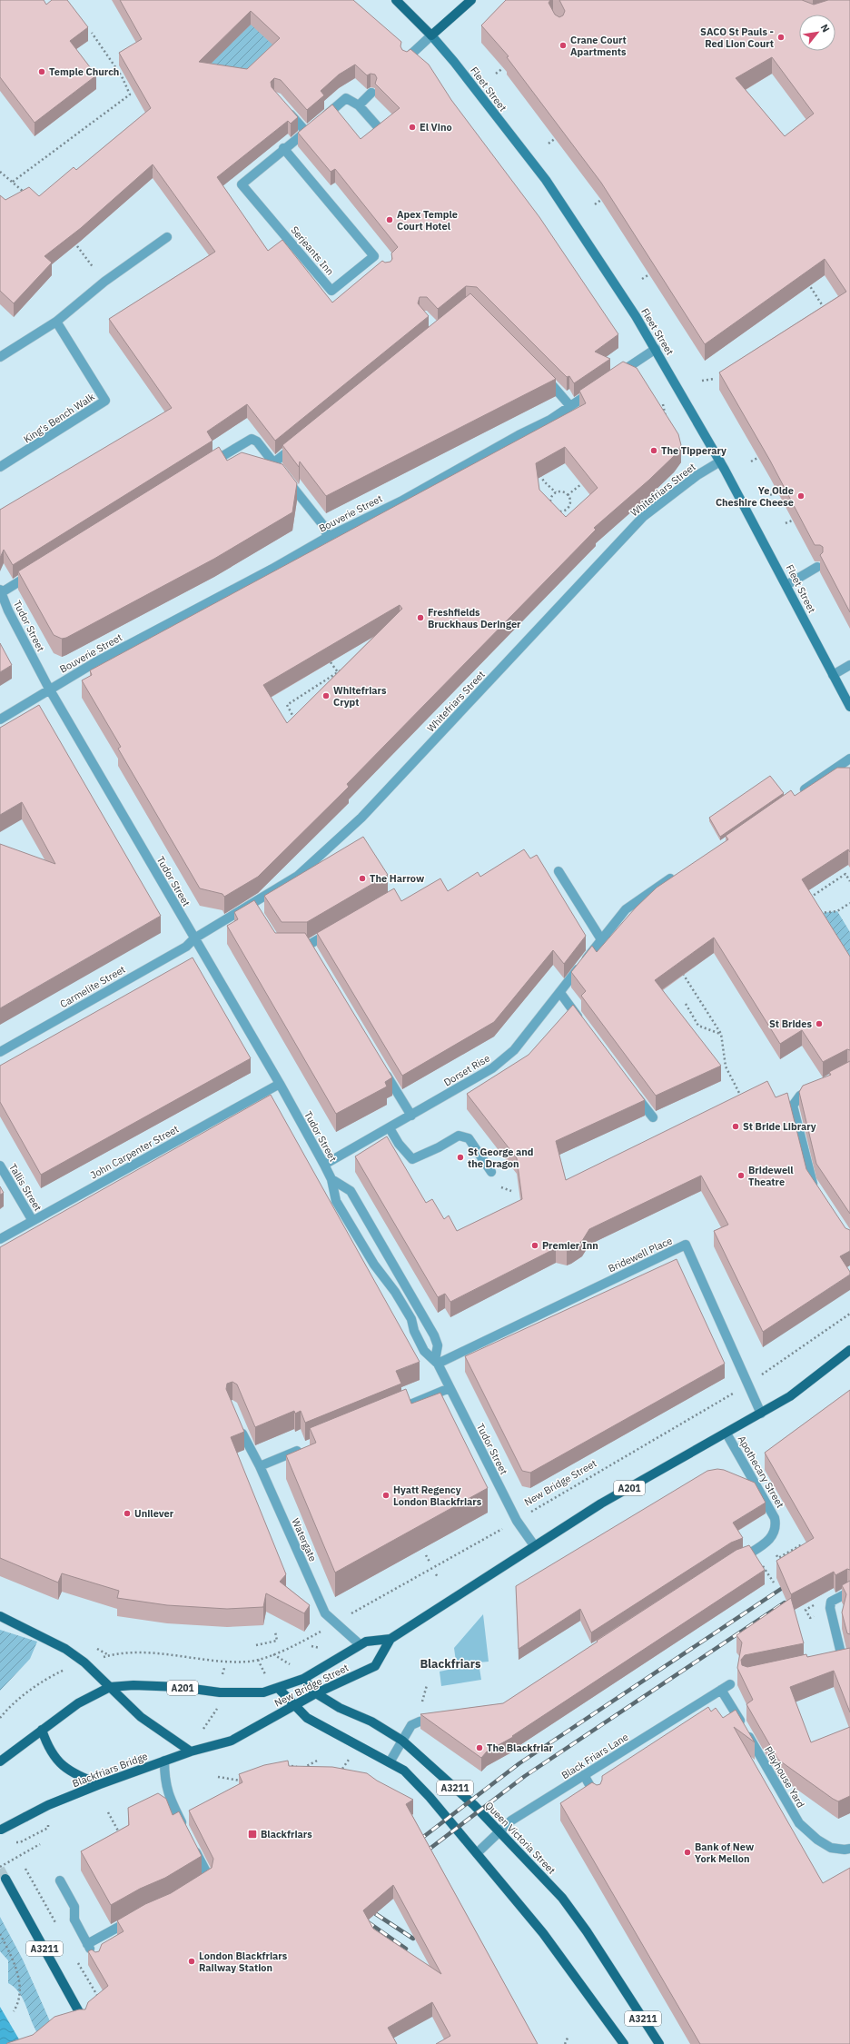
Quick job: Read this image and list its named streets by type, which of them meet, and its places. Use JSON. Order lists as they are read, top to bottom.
{
  "streets": {
    "main road": [
      "Fleet Street",
      "New Bridge Street",
      "A201",
      "Blackfriars Bridge",
      "A3211",
      "Queen Victoria Street"
    ],
    "street": [
      "Serjeants Inn",
      "King's Bench Walk",
      "Whitefriars Street",
      "Bouverie Street",
      "Tudor Street",
      "Carmelite Street",
      "Dorset Rise",
      "John Carpenter Street",
      "Tallis Street",
      "Bridewell Place",
      "Apothecary Street",
      "Watergate",
      "Black Friars Lane",
      "Playhouse Yard"
    ]
  },
  "crossings": [
    ["Fleet Street", "Whitefriars Street"],
    ["Whitefriars Street", "Tudor Street"],
    ["Whitefriars Street", "Carmelite Street"],
    ["Bouverie Street", "Tudor Street"],
    ["Tudor Street", "Carmelite Street"],
    ["Tudor Street", "Dorset Rise"],
    ["Tudor Street", "John Carpenter Street"],
    ["Tudor Street", "Bridewell Place"],
    ["Tudor Street", "New Bridge Street"],
    ["John Carpenter Street", "Tallis Street"],
    ["Bridewell Place", "New Bridge Street"],
    ["Apothecary Street", "New Bridge Street"],
    ["New Bridge Street", "A201"],
    ["New Bridge Street", "Watergate"],
    ["New Bridge Street", "Blackfriars Bridge"],
    ["New Bridge Street", "A3211"],
    ["New Bridge Street", "Queen Victoria Street"],
    ["Black Friars Lane", "Playhouse Yard"],
    ["Black Friars Lane", "A3211"],
    ["Black Friars Lane", "Queen Victoria Street"]
  ],
  "districts": ["Blackfriars"],
  "places": {
    "other": [
      "SACO St Pauls - Red Lion Court",
      "Crane Court Apartments",
      "Temple Church",
      "El Vino",
      "Apex Temple Court Hotel",
      "The Tipperary",
      "Ye Olde Cheshire Cheese",
      "Freshfields Bruckhaus Deringer",
      "Whitefriars Crypt",
      "The Harrow",
      "St Brides",
      "St Bride Library",
      "St George and the Dragon",
      "Bridewell Theatre",
      "Premier Inn",
      "Hyatt Regency London Blackfriars",
      "Unilever",
      "The Blackfriar",
      "Bank of New York Mellon",
      "London Blackfriars Railway Station"
    ],
    "transit": ["Blackfriars"]
  },
  "north": "top right"
}
